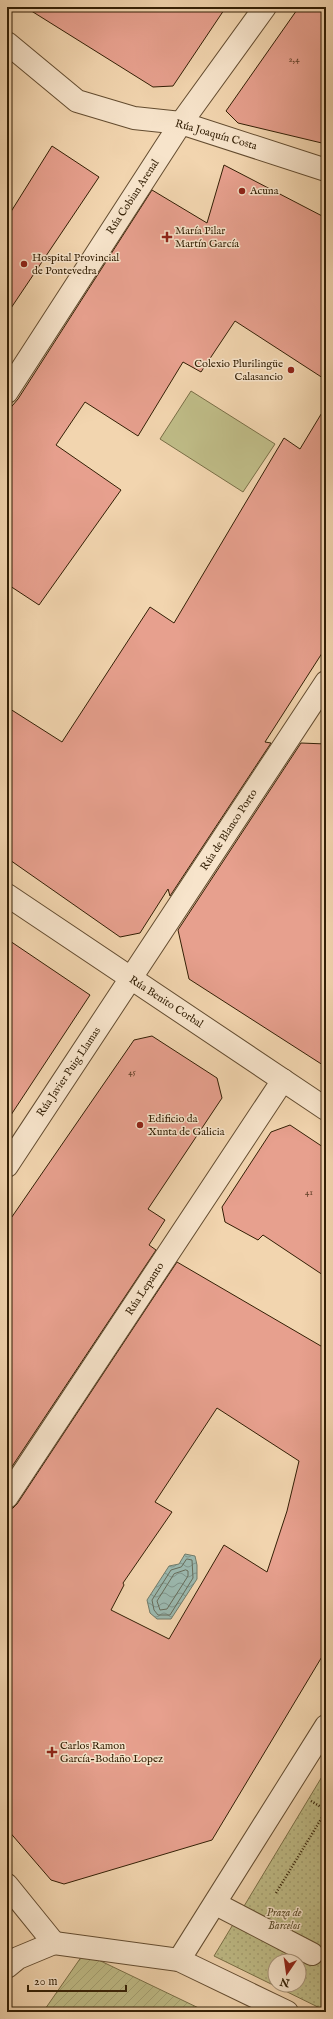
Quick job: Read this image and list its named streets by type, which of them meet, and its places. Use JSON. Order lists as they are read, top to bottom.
{
  "streets": {
    "street": [
      "Rúa Joaquín Costa",
      "Rúa Cobian Arenal",
      "Rúa de Blanco Porto",
      "Rúa Benito Corbal",
      "Rúa Javier Puig Llamas",
      "Rúa Lepanto"
    ]
  },
  "crossings": [
    ["Rúa Joaquín Costa", "Rúa Cobian Arenal"],
    ["Rúa de Blanco Porto", "Rúa Benito Corbal"],
    ["Rúa de Blanco Porto", "Rúa Javier Puig Llamas"],
    ["Rúa Benito Corbal", "Rúa Javier Puig Llamas"],
    ["Rúa Benito Corbal", "Rúa Lepanto"]
  ],
  "parks": ["Praza de Barcelos"],
  "places": {
    "other": [
      "Acuna",
      "Hospital Provincial de Pontevedra",
      "Colexio Plurilingüe Calasancio",
      "Edificio da Xunta de Galicia"
    ],
    "health": ["María Pilar Martín García", "Carlos Ramon García-Bodaño Lopez"]
  },
  "house_numbers": ["2,4", "45", "41"],
  "scale_bar": "20 m",
  "north": "bottom"
}
